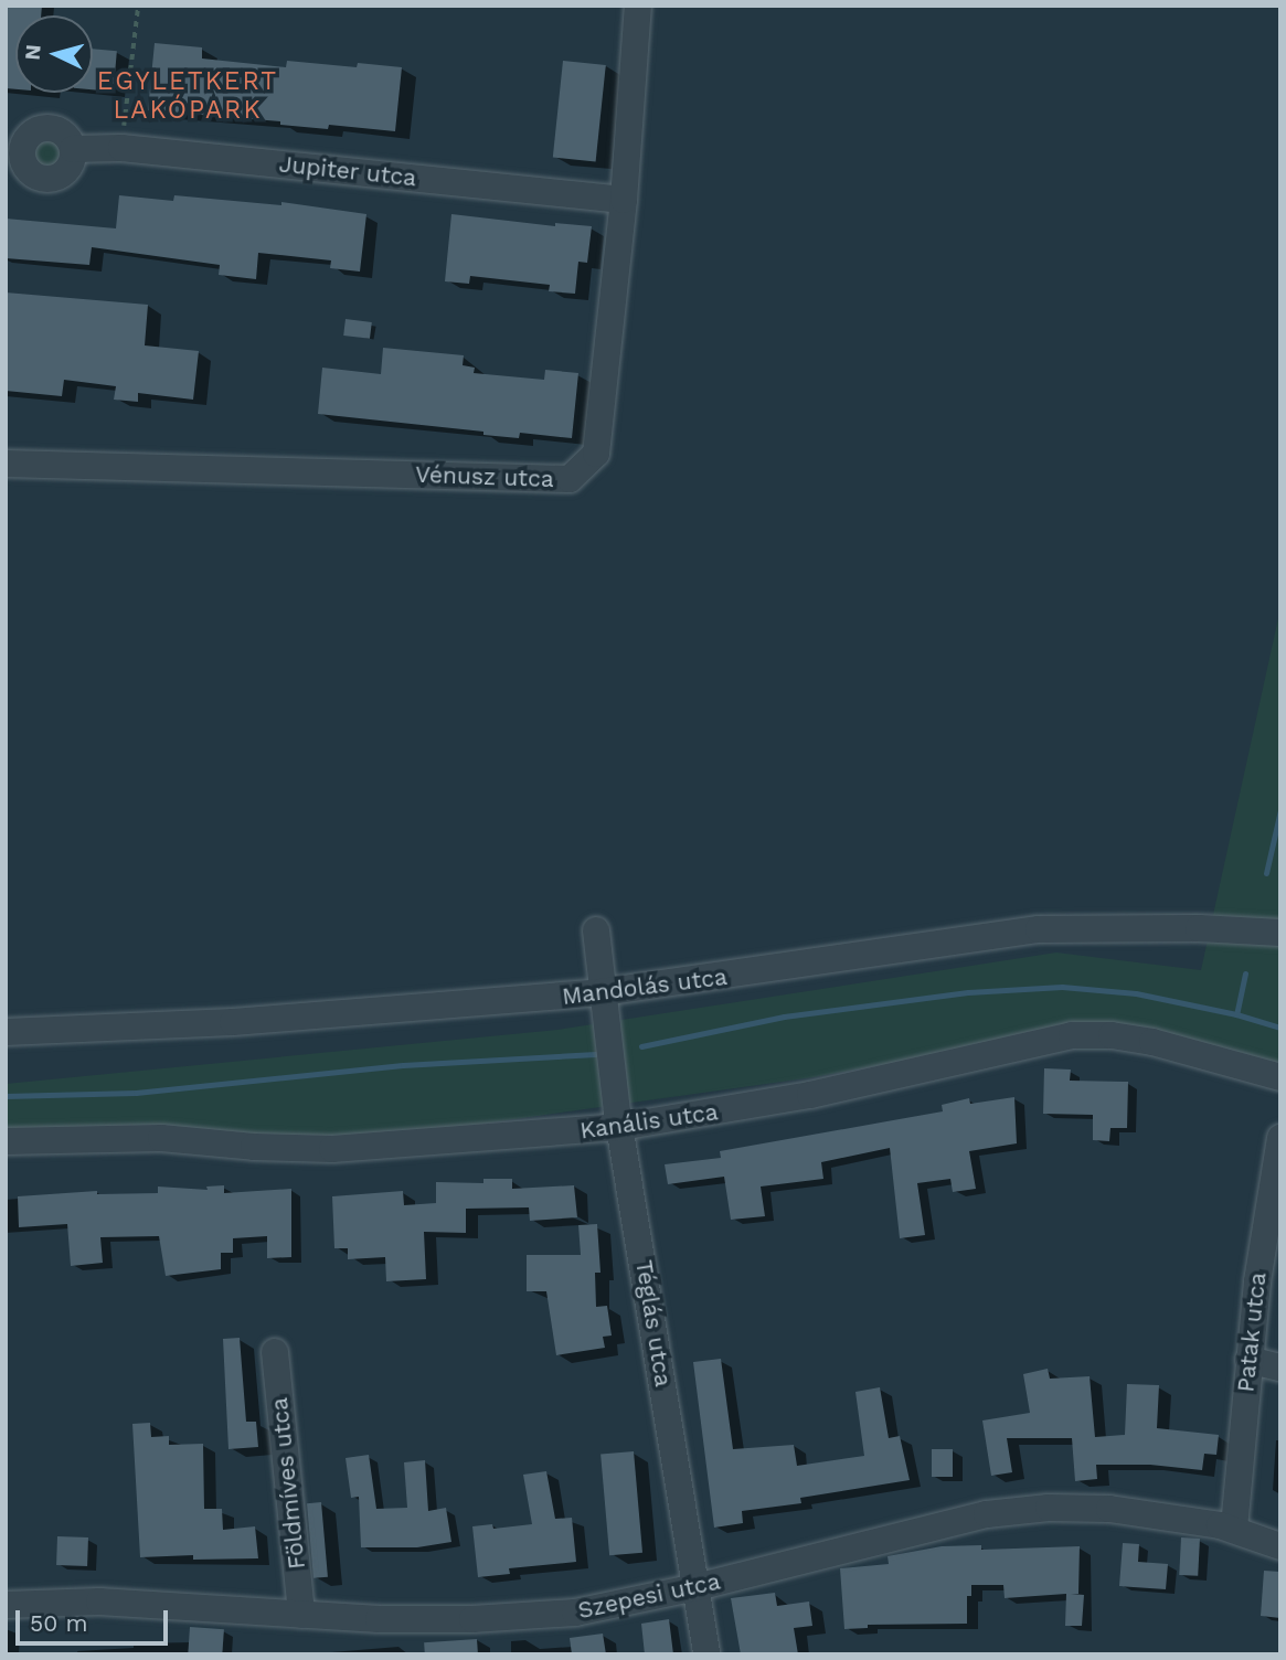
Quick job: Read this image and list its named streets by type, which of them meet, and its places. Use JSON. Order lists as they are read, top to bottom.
{
  "streets": {
    "street": [
      "Jupiter utca",
      "Vénusz utca",
      "Mandolás utca",
      "Kanális utca",
      "Téglás utca",
      "Patak utca",
      "Földmíves utca",
      "Szepesi utca"
    ]
  },
  "crossings": [
    ["Jupiter utca", "Vénusz utca"],
    ["Mandolás utca", "Téglás utca"],
    ["Kanális utca", "Téglás utca"],
    ["Téglás utca", "Szepesi utca"],
    ["Patak utca", "Szepesi utca"],
    ["Földmíves utca", "Szepesi utca"]
  ],
  "districts": ["EGYLETKERT LAKÓPARK"],
  "scale_bar": "50 m",
  "north": "left"
}
